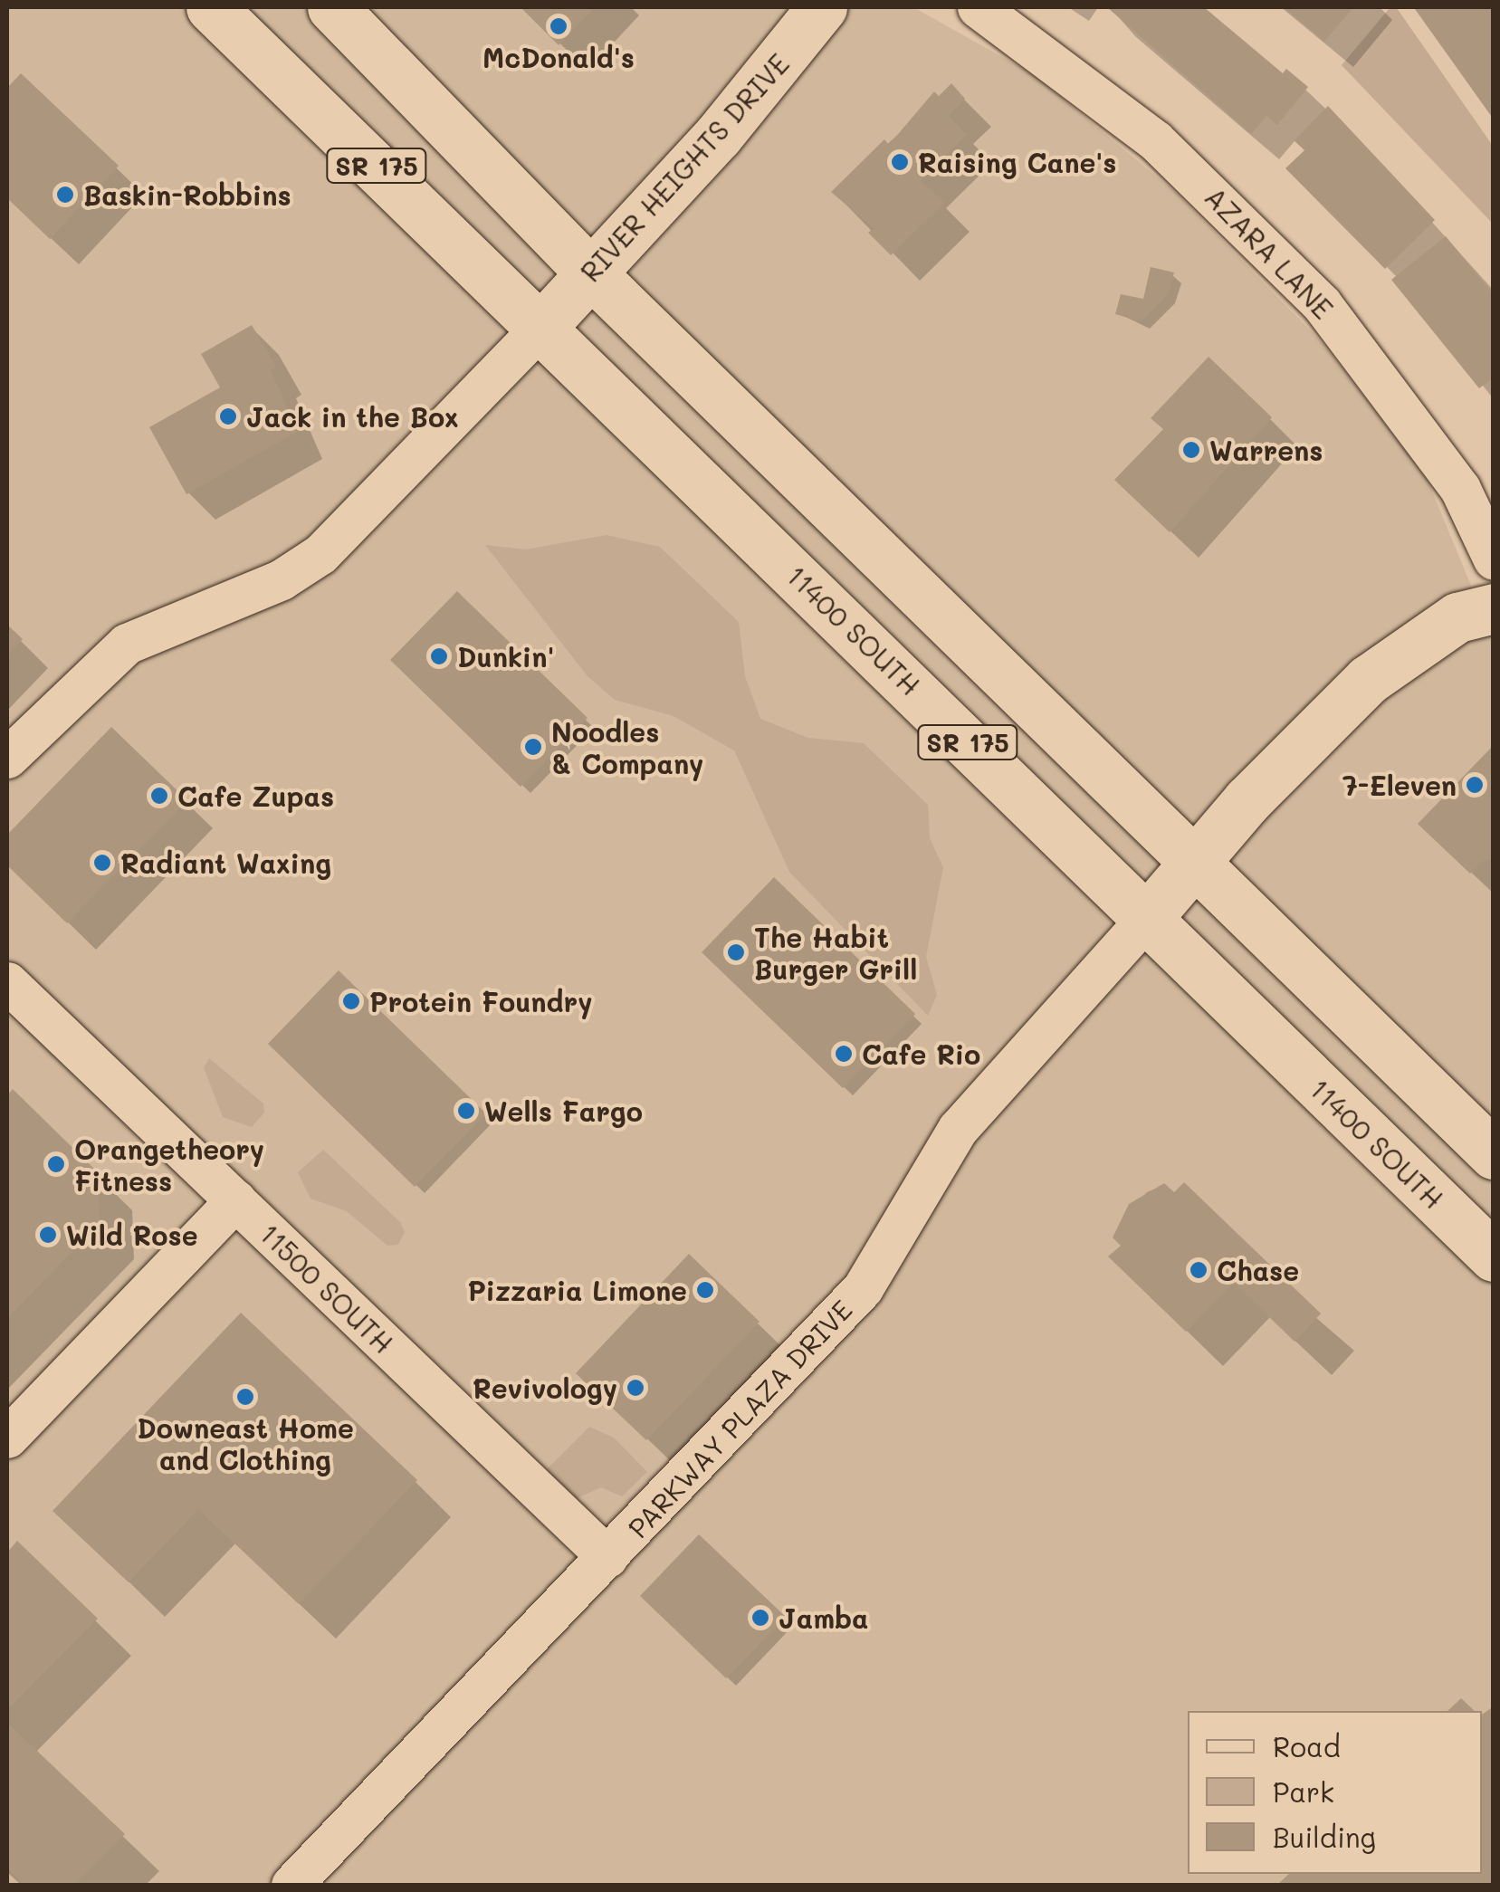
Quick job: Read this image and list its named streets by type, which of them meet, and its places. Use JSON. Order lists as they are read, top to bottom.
{
  "streets": {
    "main road": ["SR 175", "RIVER HEIGHTS DRIVE", "11400 SOUTH"],
    "street": ["AZARA LANE", "11500 SOUTH", "PARKWAY PLAZA DRIVE"]
  },
  "crossings": [
    ["SR 175", "RIVER HEIGHTS DRIVE"],
    ["RIVER HEIGHTS DRIVE", "11400 SOUTH"],
    ["11400 SOUTH", "PARKWAY PLAZA DRIVE"],
    ["11500 SOUTH", "PARKWAY PLAZA DRIVE"]
  ],
  "places": [
    "McDonald's",
    "Raising Cane's",
    "Baskin-Robbins",
    "Jack in the Box",
    "Warrens",
    "Dunkin'",
    "Noodles & Company",
    "7-Eleven",
    "Cafe Zupas",
    "Radiant Waxing",
    "The Habit Burger Grill",
    "Protein Foundry",
    "Cafe Rio",
    "Wells Fargo",
    "Orangetheory Fitness",
    "Wild Rose",
    "Chase",
    "Pizzaria Limone",
    "Revivology",
    "Downeast Home and Clothing",
    "Jamba"
  ],
  "legend": ["Road", "Park", "Building"]
}
